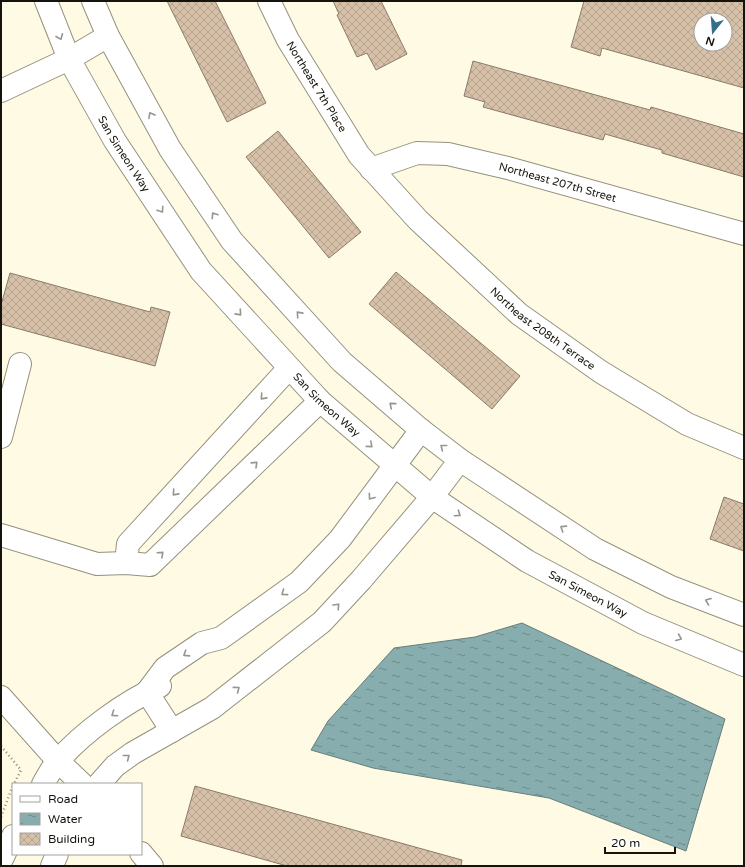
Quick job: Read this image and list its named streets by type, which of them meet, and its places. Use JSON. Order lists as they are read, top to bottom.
{
  "streets": {
    "street": [
      "Northeast 7th Place",
      "San Simeon Way",
      "Northeast 207th Street",
      "Northeast 208th Terrace"
    ]
  },
  "crossings": [
    ["Northeast 7th Place", "Northeast 207th Street"],
    ["Northeast 7th Place", "Northeast 208th Terrace"],
    ["Northeast 207th Street", "Northeast 208th Terrace"]
  ],
  "legend": ["Road", "Water", "Building"],
  "scale_bar": "20 m",
  "north": "bottom"
}
